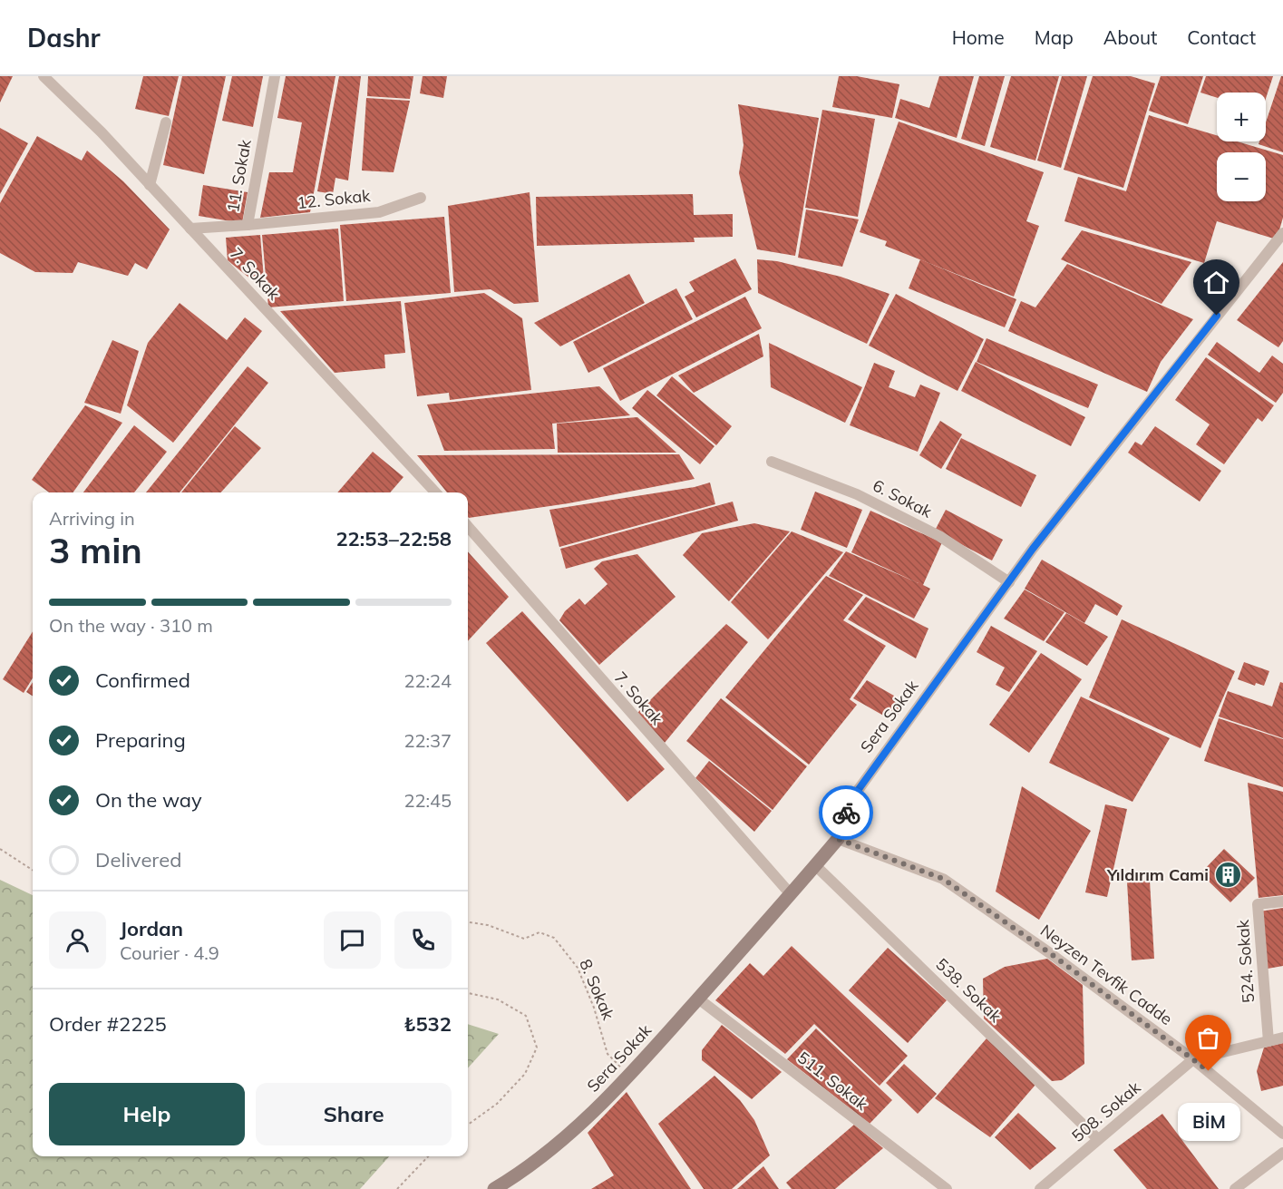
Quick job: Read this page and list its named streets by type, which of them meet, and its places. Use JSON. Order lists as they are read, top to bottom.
{
  "streets": {
    "street": [
      "11. Sokak",
      "12. Sokak",
      "7. Sokak",
      "6. Sokak",
      "Sera Sokak",
      "524. Sokak",
      "Neyzen Tevfik Cadde",
      "538. Sokak",
      "511. Sokak",
      "508. Sokak"
    ],
    "path": ["8. Sokak"]
  },
  "crossings": [
    ["11. Sokak", "12. Sokak"],
    ["11. Sokak", "7. Sokak"],
    ["7. Sokak", "Sera Sokak"],
    ["6. Sokak", "Sera Sokak"],
    ["Sera Sokak", "Neyzen Tevfik Cadde"],
    ["Sera Sokak", "8. Sokak"],
    ["Sera Sokak", "538. Sokak"],
    ["Sera Sokak", "511. Sokak"],
    ["Neyzen Tevfik Cadde", "508. Sokak"],
    ["538. Sokak", "508. Sokak"]
  ],
  "places": {
    "building": ["Yıldırım Cami"],
    "other": ["BİM"]
  },
  "page": {
    "header": "Dashr",
    "nav": [
      "Home",
      "Map",
      "About",
      "Contact"
    ],
    "map_buttons": ["+", "−"],
    "heading": ["3 min", "Arriving in", "22:53–22:58"],
    "panel": [
      "Jordan",
      "Courier · 4.9",
      "Order #2225",
      "₺532"
    ],
    "bar": "On the way · 310 m",
    "list": [
      ["Confirmed", "22:24"],
      ["Preparing", "22:37"],
      ["On the way", "22:45"],
      "Delivered"
    ],
    "buttons": ["Help", "Share"],
    "bubble": "BİM"
  }
}
